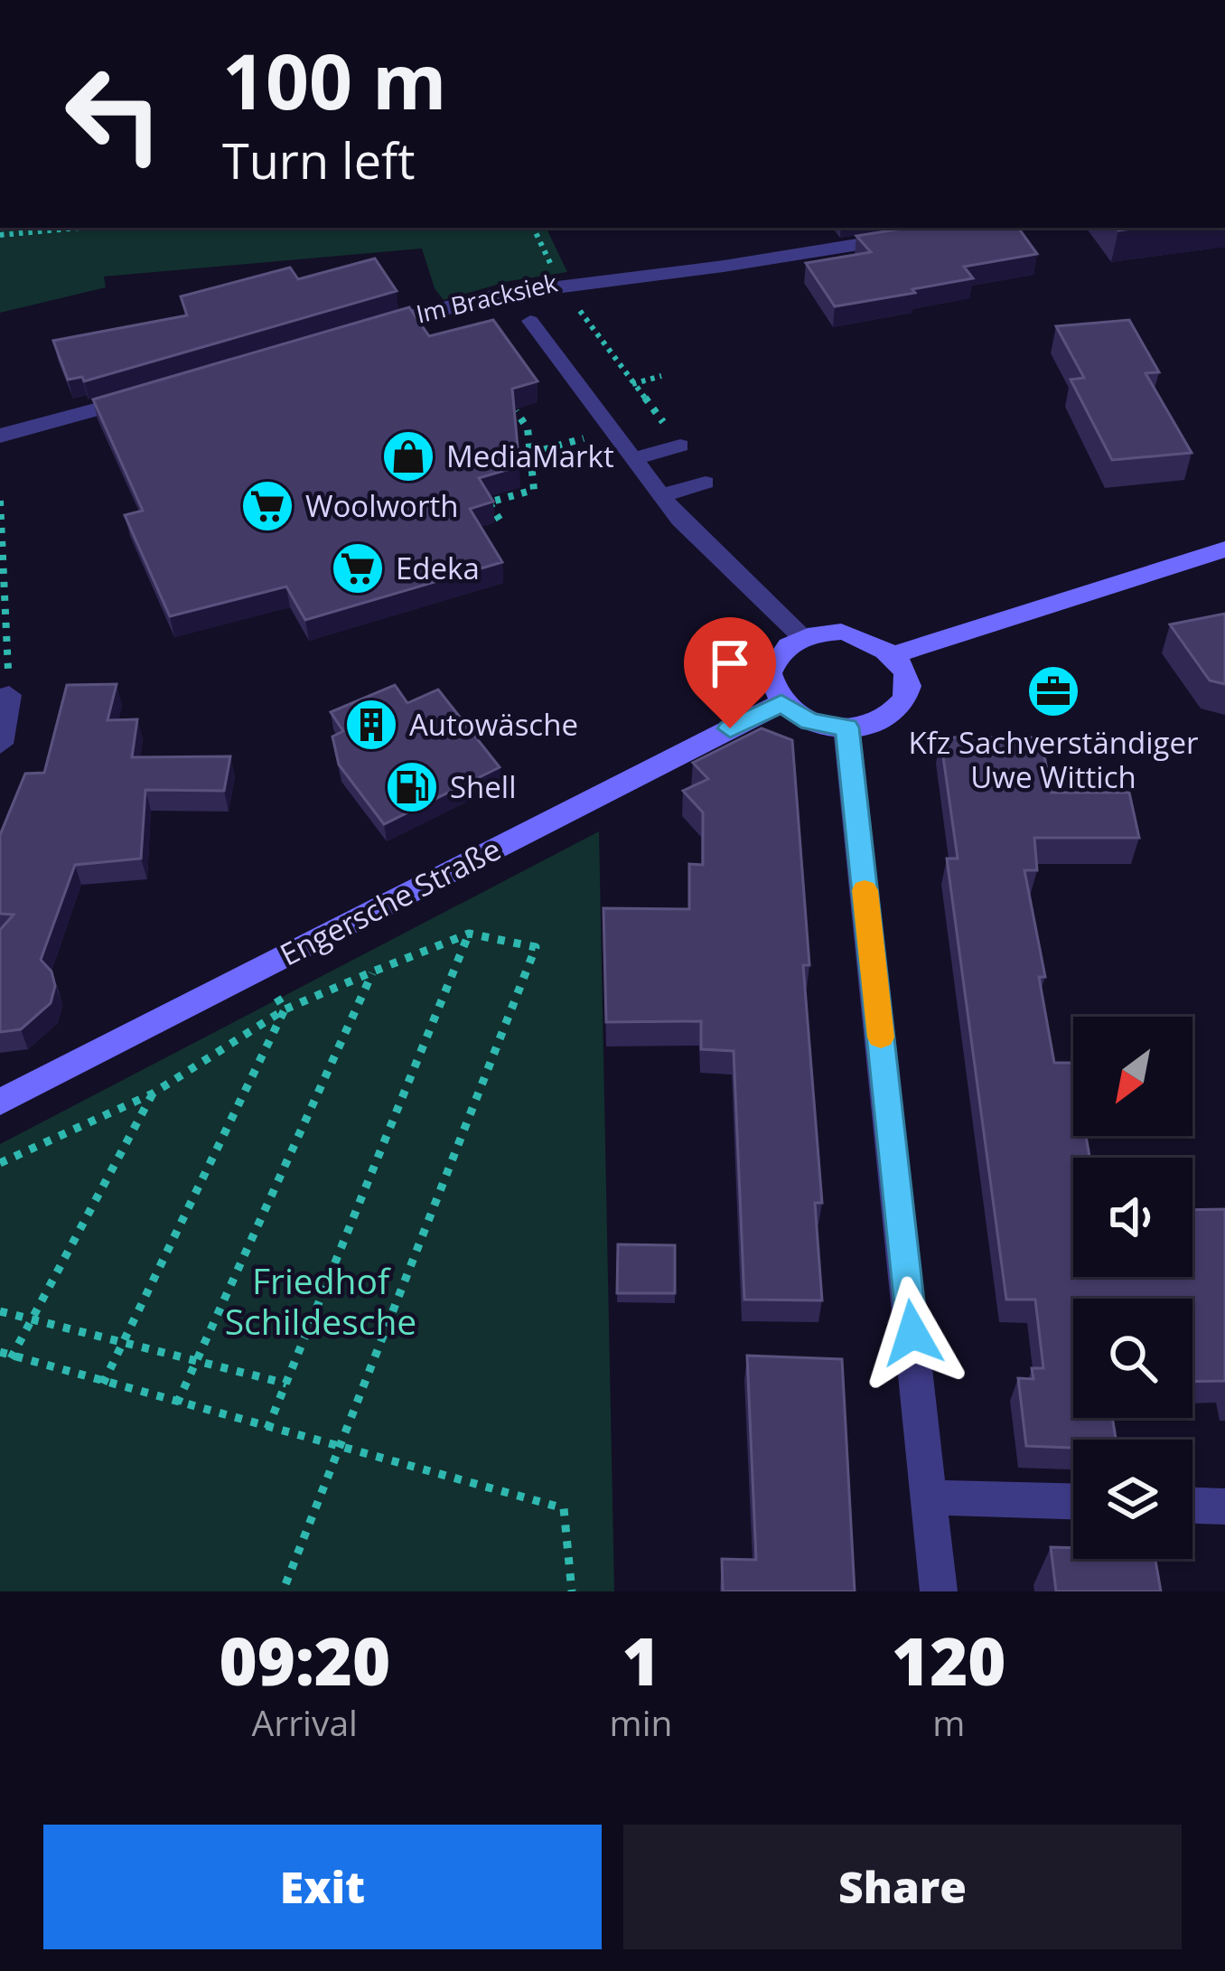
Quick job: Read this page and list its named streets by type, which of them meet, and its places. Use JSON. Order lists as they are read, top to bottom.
{
  "streets": {
    "main road": ["Engersche Straße"],
    "street": ["Im Bracksiek"]
  },
  "parks": ["Friedhof Schildesche"],
  "places": {
    "shop": ["MediaMarkt"],
    "supermarket": ["Woolworth", "Edeka"],
    "office": ["Kfz Sachverständiger Uwe Wittich"],
    "building": ["Autowäsche"],
    "fuel station": ["Shell"]
  },
  "north": "bottom left",
  "page": {
    "turn": ["100 m", "Turn left"],
    "eta": [
      "09:20",
      "Arrival",
      "1",
      "min",
      "120",
      "m"
    ],
    "buttons": ["Exit", "Share"]
  }
}
